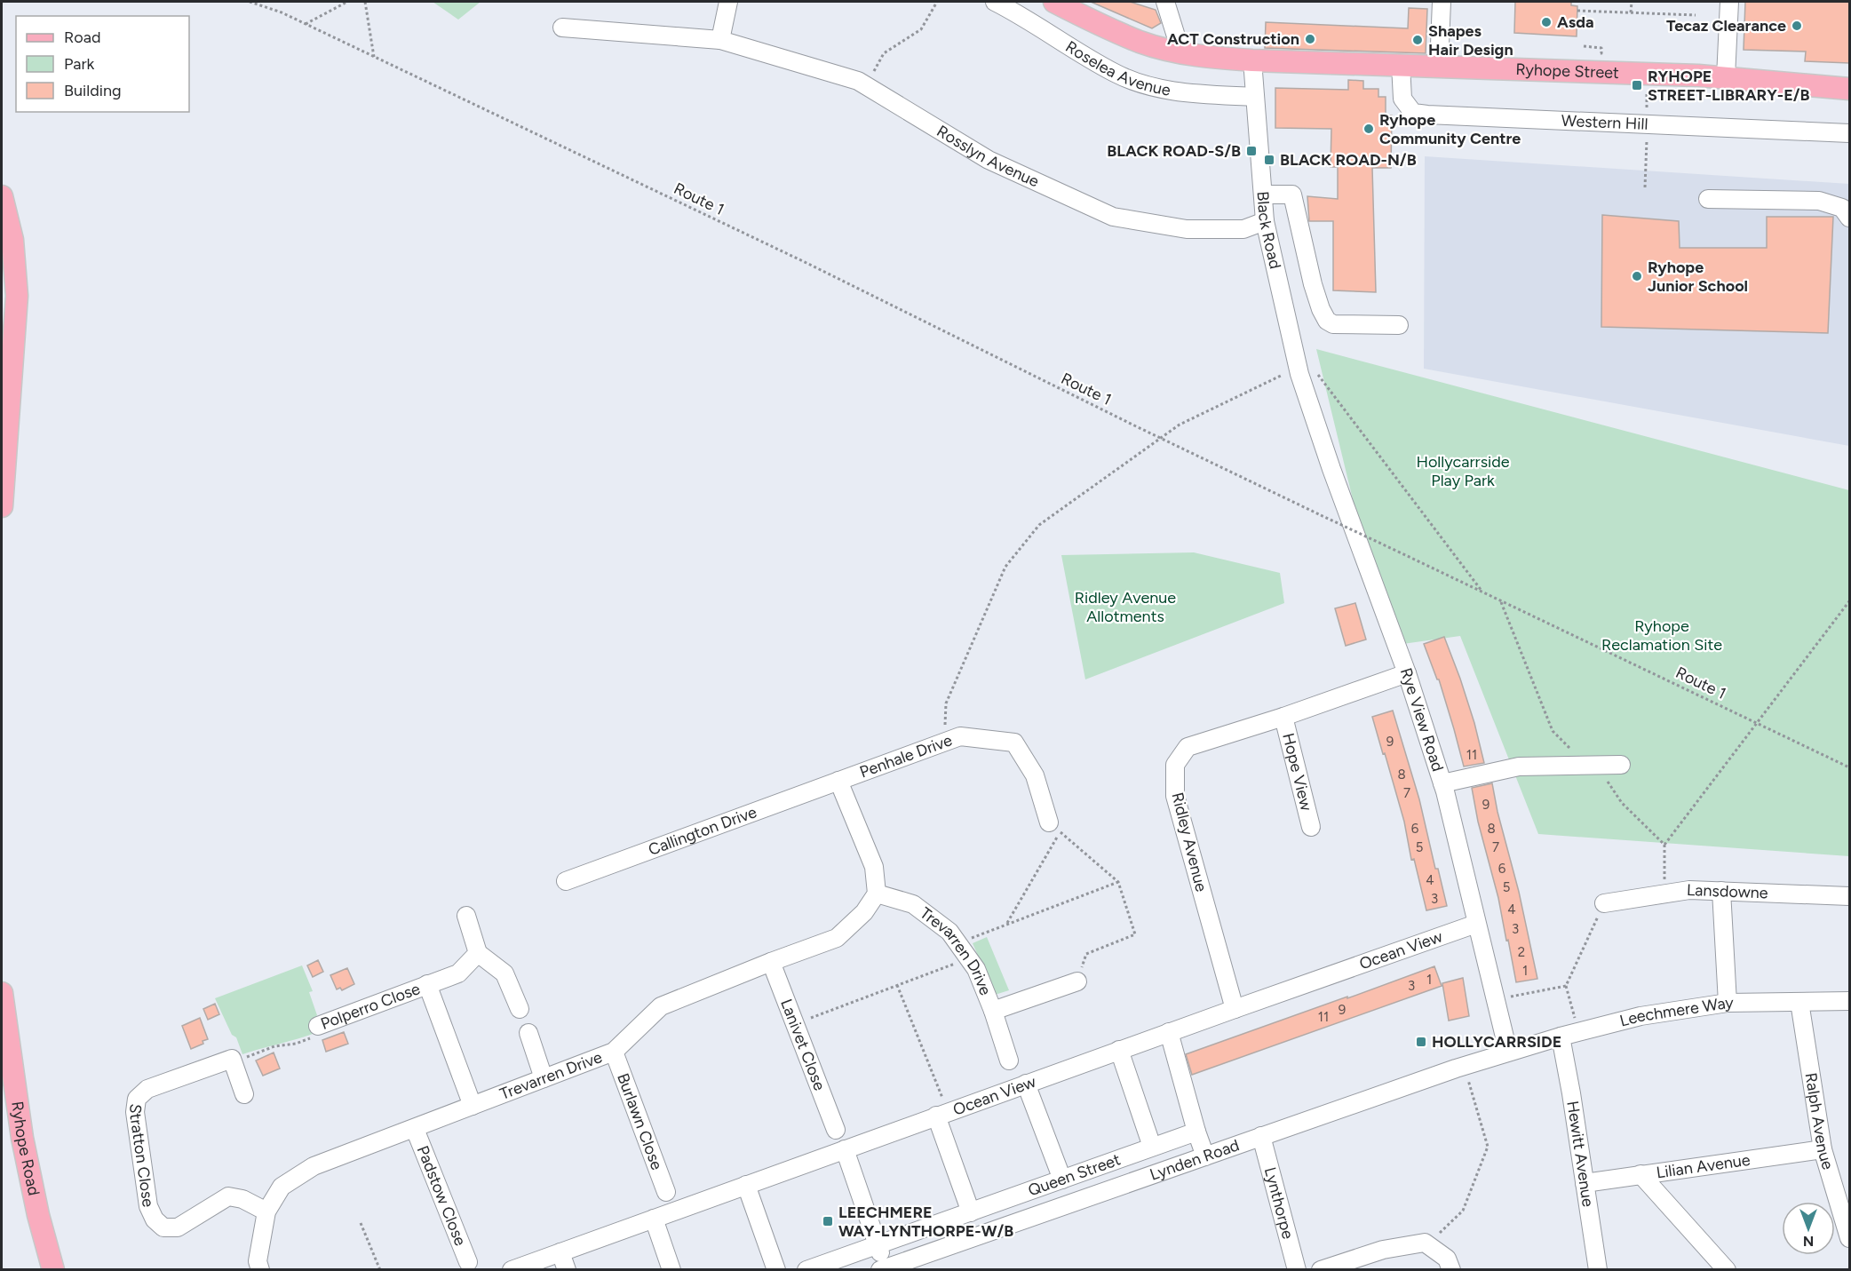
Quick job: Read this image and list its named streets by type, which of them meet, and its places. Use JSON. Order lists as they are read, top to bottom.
{
  "streets": {
    "main road": ["Ryhope Street", "Ryhope Road"],
    "street": [
      "Roselea Avenue",
      "Western Hill",
      "Rosslyn Avenue",
      "Black Road",
      "Rye View Road",
      "Penhale Drive",
      "Hope View",
      "Callington Drive",
      "Ridley Avenue",
      "Lansdowne",
      "Ocean View",
      "Trevarren Drive",
      "Polperro Close",
      "Leechmere Way",
      "Lanivet Close",
      "Ralph Avenue",
      "Burlawn Close",
      "Hewitt Avenue",
      "Stratton Close",
      "Lynden Road",
      "Lilian Avenue",
      "Queen Street",
      "Padstow Close",
      "Lynthorpe"
    ],
    "path": ["Route 1"]
  },
  "crossings": [
    ["Roselea Avenue", "Black Road"],
    ["Ryhope Street", "Western Hill"],
    ["Ryhope Street", "Black Road"],
    ["Rosslyn Avenue", "Black Road"],
    ["Black Road", "Rye View Road"],
    ["Rye View Road", "Ridley Avenue"],
    ["Rye View Road", "Ocean View"],
    ["Rye View Road", "Leechmere Way"],
    ["Rye View Road", "Lynden Road"],
    ["Penhale Drive", "Callington Drive"],
    ["Hope View", "Ridley Avenue"],
    ["Ridley Avenue", "Ocean View"],
    ["Trevarren Drive", "Polperro Close"],
    ["Trevarren Drive", "Lanivet Close"],
    ["Trevarren Drive", "Burlawn Close"],
    ["Trevarren Drive", "Stratton Close"],
    ["Trevarren Drive", "Padstow Close"],
    ["Polperro Close", "Stratton Close"],
    ["Leechmere Way", "Ralph Avenue"],
    ["Leechmere Way", "Hewitt Avenue"],
    ["Leechmere Way", "Lynden Road"],
    ["Ralph Avenue", "Lilian Avenue"],
    ["Hewitt Avenue", "Lilian Avenue"],
    ["Lynden Road", "Lynthorpe"]
  ],
  "parks": ["Hollycarrside Play Park", "Ridley Avenue Allotments", "Ryhope Reclamation Site"],
  "places": {
    "other": [
      "Asda",
      "Tecaz Clearance",
      "ACT Construction",
      "Shapes Hair Design",
      "Ryhope Community Centre",
      "Ryhope Junior School"
    ],
    "transit": [
      "RYHOPE STREET-LIBRARY-E/B",
      "BLACK ROAD-S/B",
      "BLACK ROAD-N/B",
      "HOLLYCARRSIDE",
      "LEECHMERE WAY-LYNTHORPE-W/B"
    ]
  },
  "house_numbers": [
    "9",
    "11",
    "8",
    "7",
    "9",
    "6",
    "8",
    "5",
    "7",
    "6",
    "4",
    "5",
    "3",
    "4",
    "3",
    "2",
    "1",
    "1",
    "3",
    "9",
    "11"
  ],
  "legend": ["Road", "Park", "Building"],
  "north": "bottom"
}
